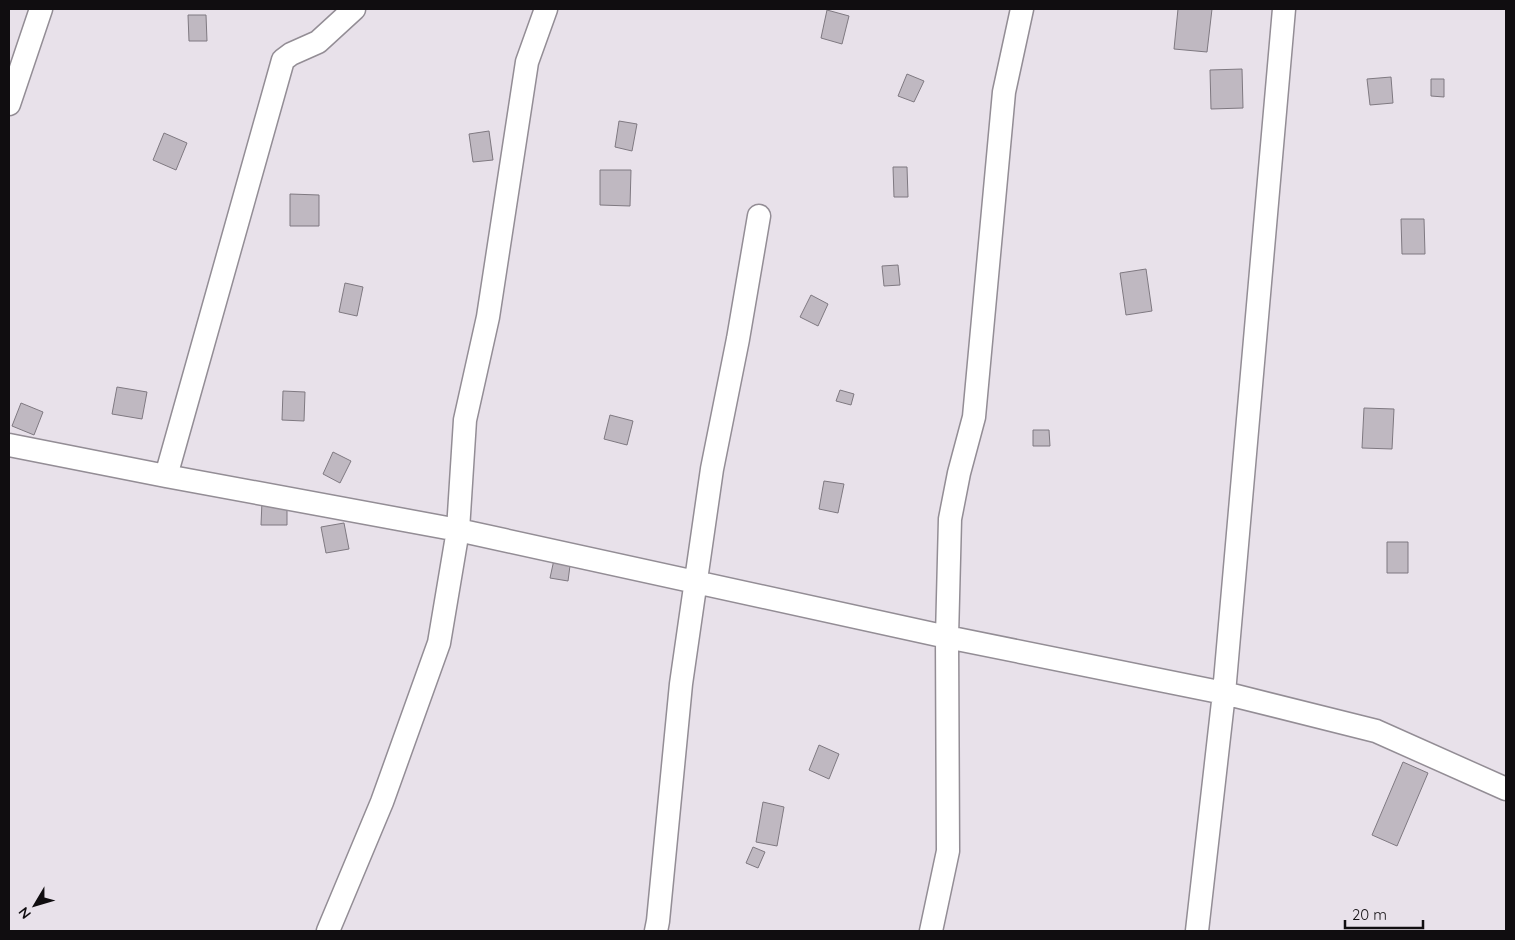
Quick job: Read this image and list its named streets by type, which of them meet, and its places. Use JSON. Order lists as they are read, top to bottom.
{
  "scale_bar": "20 m",
  "north": "bottom left"
}
